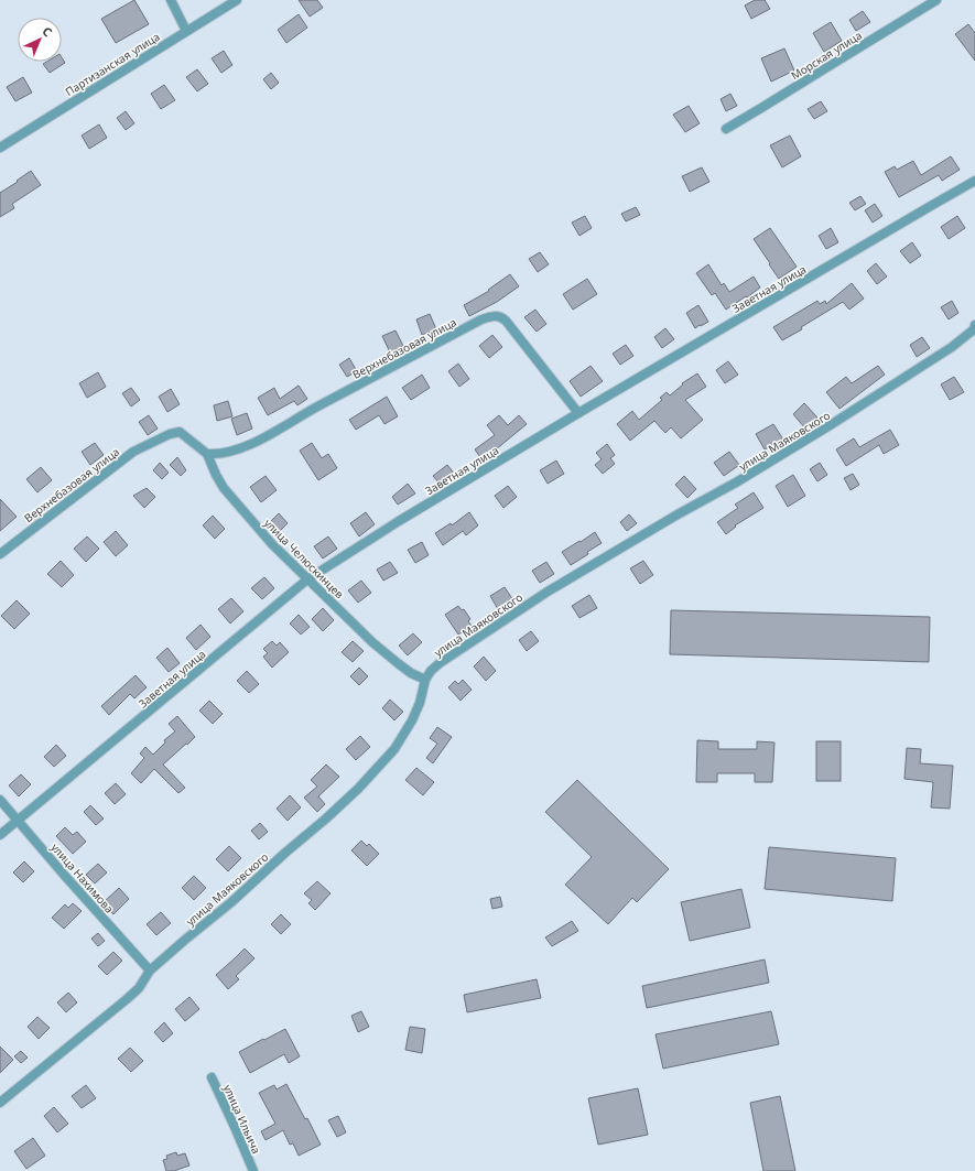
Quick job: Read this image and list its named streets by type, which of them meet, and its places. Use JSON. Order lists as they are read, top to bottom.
{
  "streets": {
    "street": [
      "Морская улица",
      "Партизанская улица",
      "Заветная улица",
      "Верхнебазовая улица",
      "улица Маяковского",
      "улица Челюскинцев",
      "улица Нахимова",
      "улица Ильича"
    ]
  },
  "crossings": [
    ["Заветная улица", "Верхнебазовая улица"],
    ["Заветная улица", "улица Челюскинцев"],
    ["Заветная улица", "улица Нахимова"],
    ["Верхнебазовая улица", "улица Челюскинцев"],
    ["улица Маяковского", "улица Челюскинцев"],
    ["улица Маяковского", "улица Нахимова"]
  ],
  "north": "top right"
}
